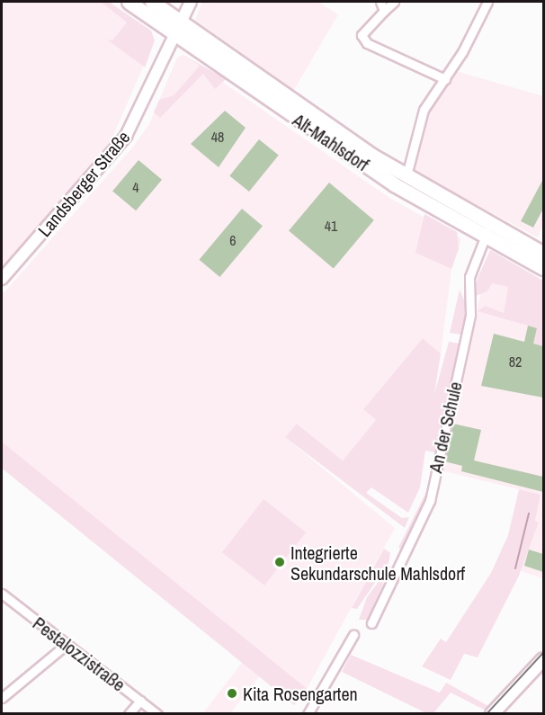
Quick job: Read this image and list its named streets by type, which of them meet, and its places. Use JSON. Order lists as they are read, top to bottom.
{
  "streets": {
    "main road": ["Alt-Mahlsdorf"],
    "street": ["Landsberger Straße", "An der Schule", "Pestalozzistraße"]
  },
  "crossings": [
    ["Alt-Mahlsdorf", "Landsberger Straße"],
    ["Alt-Mahlsdorf", "An der Schule"]
  ],
  "places": ["Integrierte Sekundarschule Mahlsdorf", "Kita Rosengarten"],
  "house_numbers": [
    "48",
    "4",
    "41",
    "6",
    "82"
  ]
}
